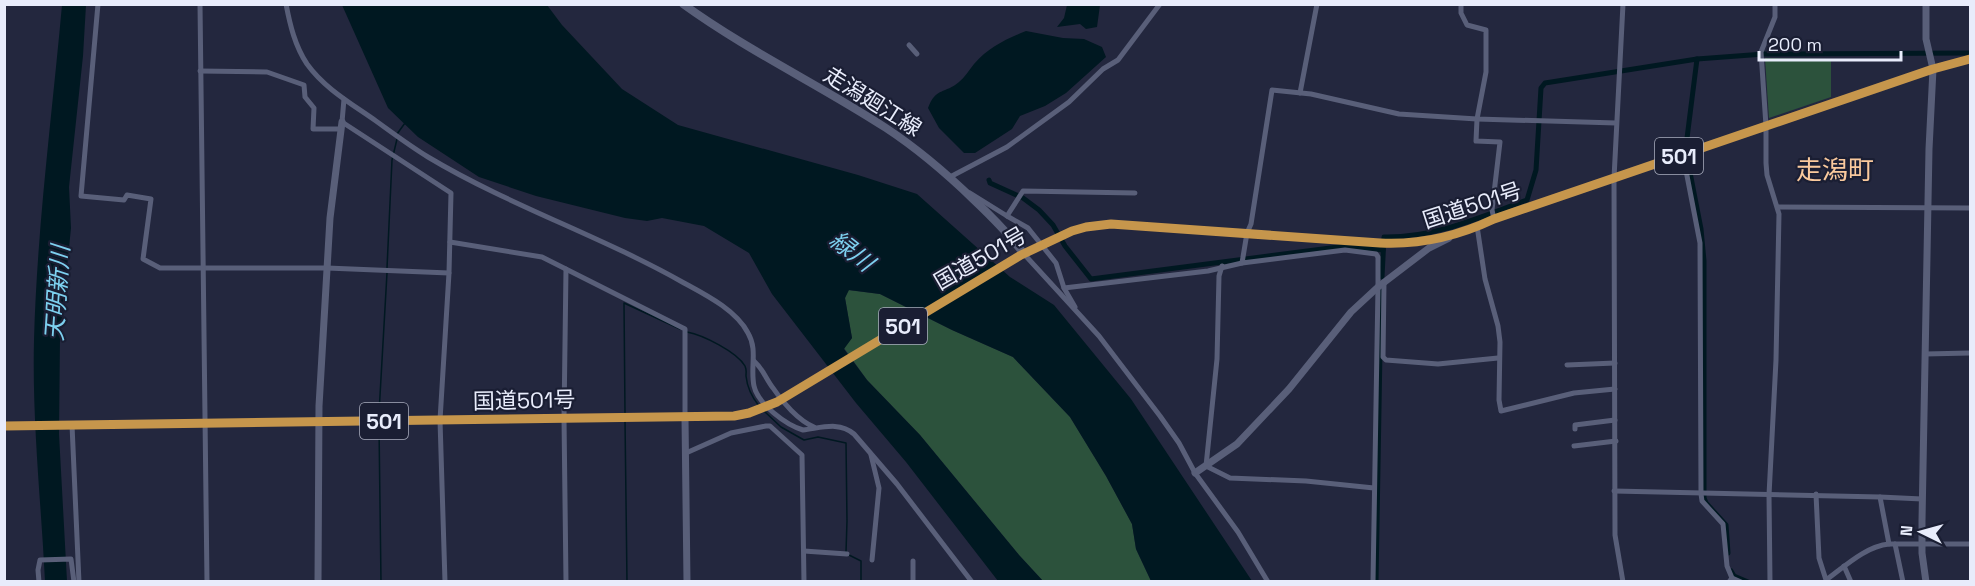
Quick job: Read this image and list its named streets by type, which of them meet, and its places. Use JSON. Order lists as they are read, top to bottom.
{
  "streets": {
    "highway": ["501", "国道501号"],
    "main road": ["走潟廻江線"]
  },
  "crossings": [
    ["走潟廻江線", "国道501号"]
  ],
  "districts": ["走潟町"],
  "water": ["緑川", "天明新川"],
  "scale_bar": "200 m",
  "north": "left"
}
